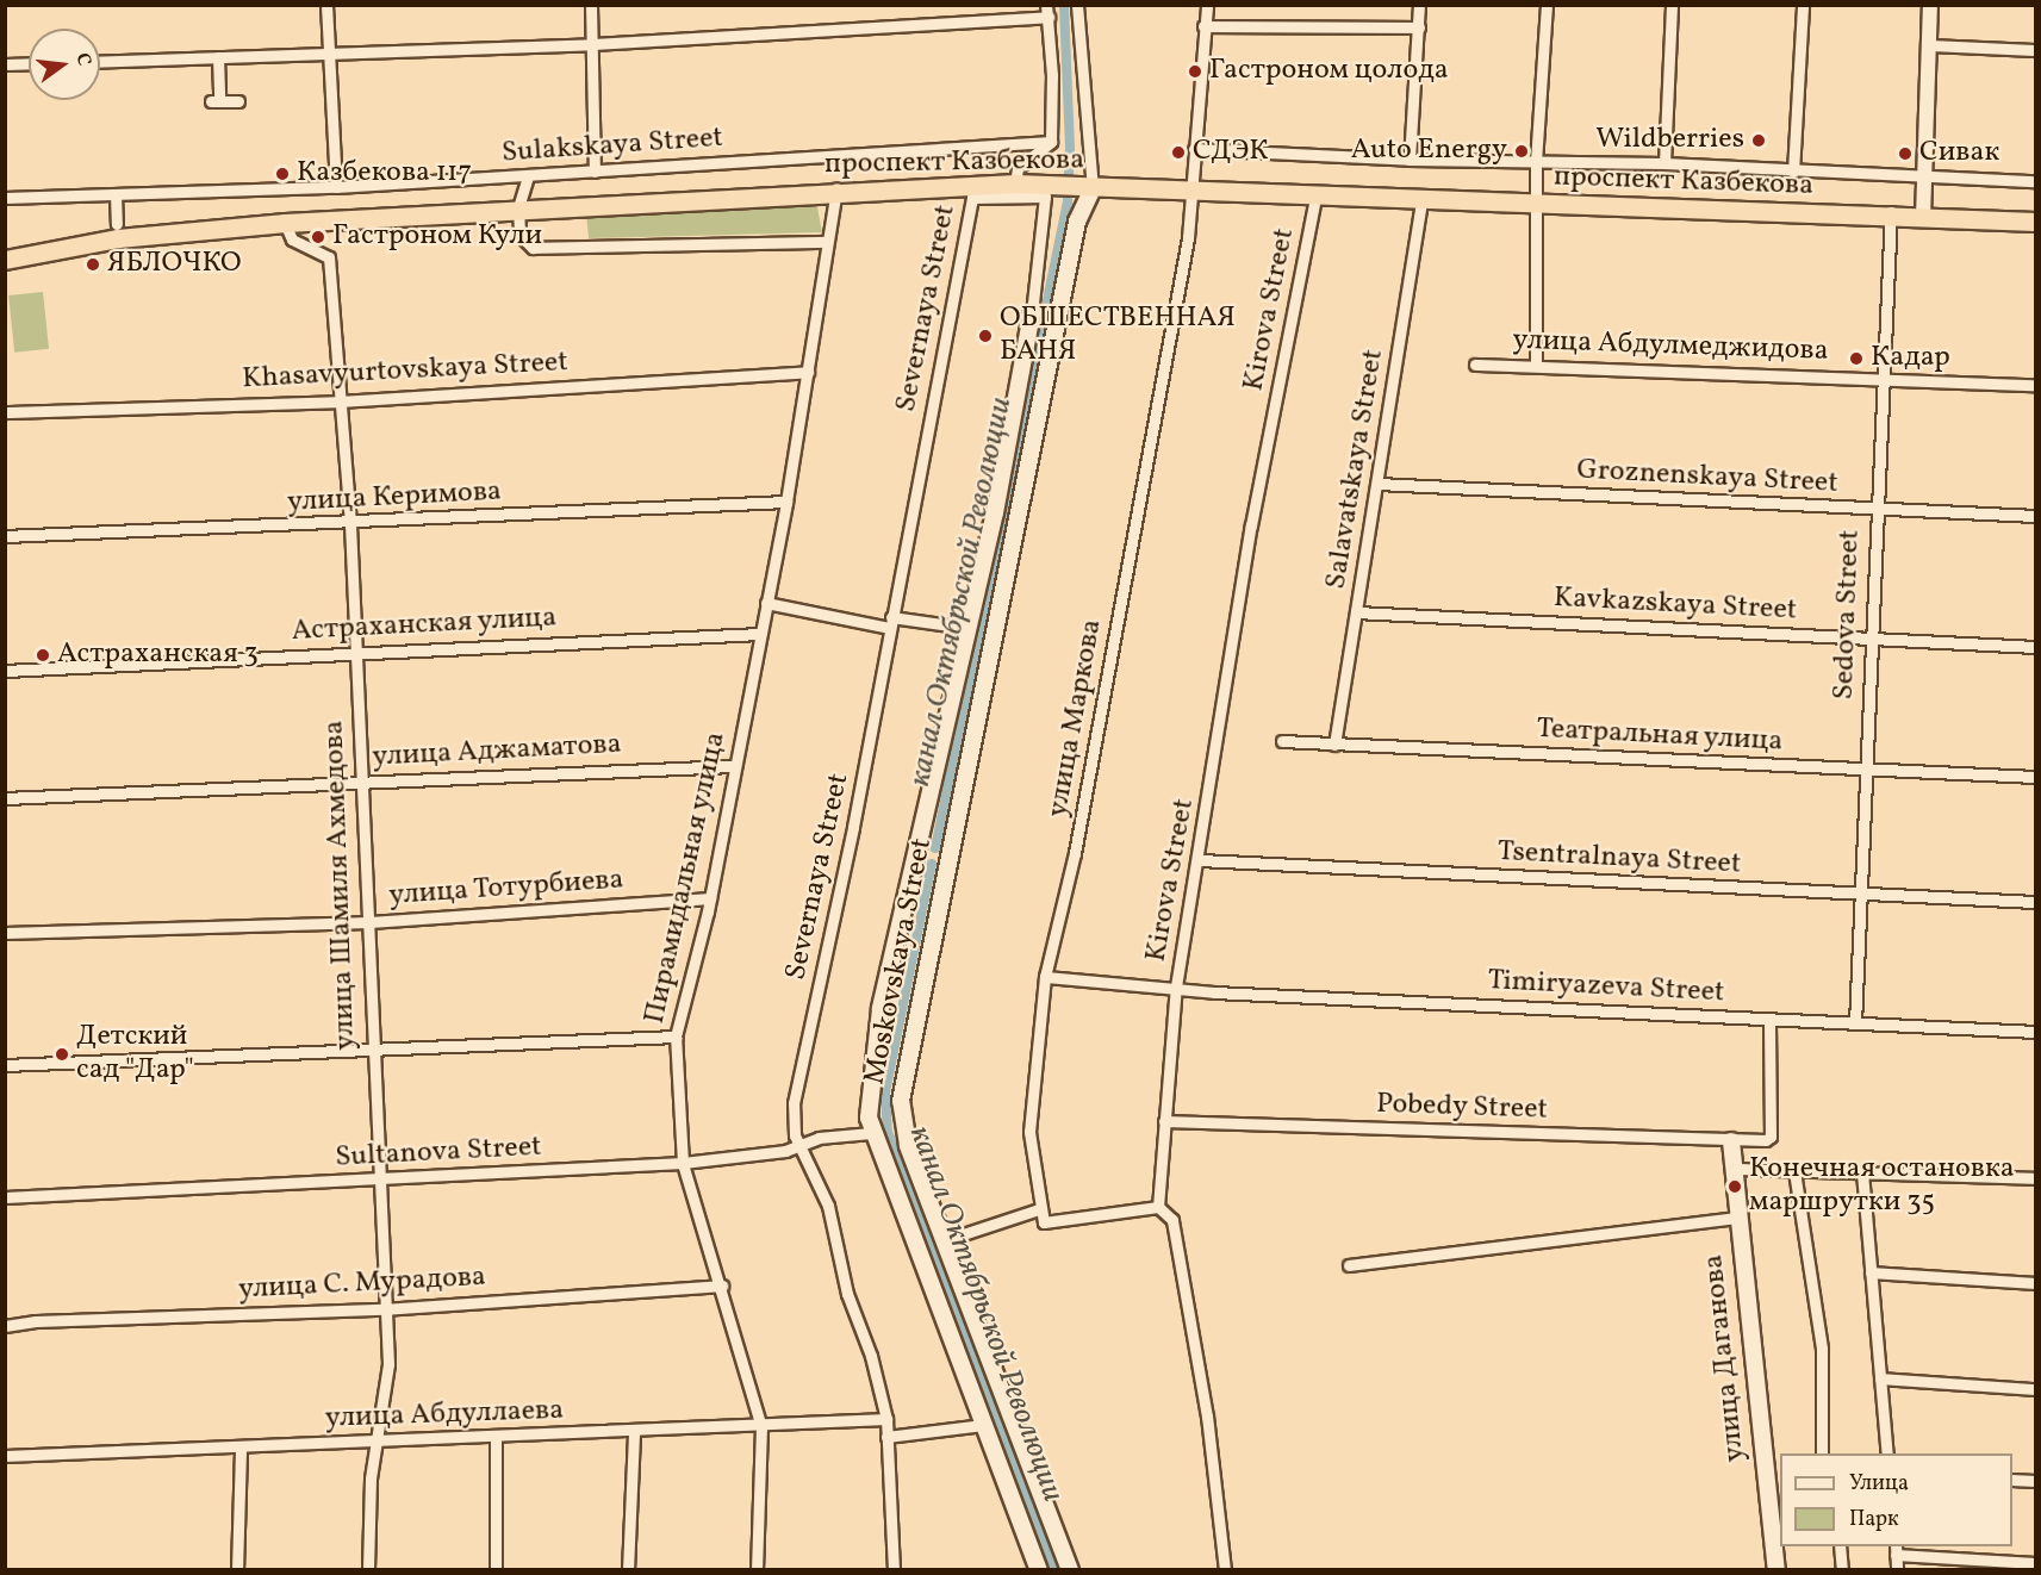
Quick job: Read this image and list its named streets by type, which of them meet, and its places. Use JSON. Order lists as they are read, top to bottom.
{
  "streets": {
    "highway": ["проспект Казбекова"],
    "main road": ["Moskovskaya Street", "улица Даганова"],
    "street": [
      "Sulakskaya Street",
      "Severnaya Street",
      "Kirova Street",
      "улица Абдулмеджидова",
      "Khasavyurtovskaya Street",
      "Salavatskaya Street",
      "Groznenskaya Street",
      "улица Керимова",
      "Kavkazskaya Street",
      "Sedova Street",
      "Астраханская улица",
      "улица Маркова",
      "Театральная улица",
      "улица Аджаматова",
      "Tsentralnaya Street",
      "Пирамидальная улица",
      "улица Шамиля Ахмедова",
      "улица Тотурбиева",
      "Timiryazeva Street",
      "Pobedy Street",
      "Sultanova Street",
      "улица С. Мурадова",
      "улица Абдуллаева"
    ]
  },
  "crossings": [
    ["проспект Казбекова", "Severnaya Street"],
    ["проспект Казбекова", "Kirova Street"],
    ["проспект Казбекова", "Salavatskaya Street"],
    ["проспект Казбекова", "Sedova Street"],
    ["проспект Казбекова", "улица Маркова"],
    ["проспект Казбекова", "Пирамидальная улица"],
    ["проспект Казбекова", "улица Шамиля Ахмедова"],
    ["проспект Казбекова", "Moskovskaya Street"],
    ["Severnaya Street", "Sultanova Street"],
    ["Severnaya Street", "улица Абдуллаева"],
    ["Kirova Street", "Tsentralnaya Street"],
    ["Kirova Street", "Timiryazeva Street"],
    ["Kirova Street", "Pobedy Street"],
    ["улица Абдулмеджидова", "Sedova Street"],
    ["Khasavyurtovskaya Street", "Пирамидальная улица"],
    ["Khasavyurtovskaya Street", "улица Шамиля Ахмедова"],
    ["Salavatskaya Street", "Groznenskaya Street"],
    ["Salavatskaya Street", "Kavkazskaya Street"],
    ["Salavatskaya Street", "Театральная улица"],
    ["Groznenskaya Street", "Sedova Street"],
    ["улица Керимова", "Пирамидальная улица"],
    ["улица Керимова", "улица Шамиля Ахмедова"],
    ["Kavkazskaya Street", "Sedova Street"],
    ["Sedova Street", "Театральная улица"],
    ["Sedova Street", "Tsentralnaya Street"],
    ["Sedova Street", "Timiryazeva Street"],
    ["Астраханская улица", "Пирамидальная улица"],
    ["Астраханская улица", "улица Шамиля Ахмедова"],
    ["улица Маркова", "Timiryazeva Street"],
    ["улица Аджаматова", "Пирамидальная улица"],
    ["улица Аджаматова", "улица Шамиля Ахмедова"],
    ["Пирамидальная улица", "улица Тотурбиева"],
    ["Пирамидальная улица", "Sultanova Street"],
    ["Пирамидальная улица", "улица С. Мурадова"],
    ["Пирамидальная улица", "улица Абдуллаева"],
    ["улица Шамиля Ахмедова", "улица Тотурбиева"],
    ["улица Шамиля Ахмедова", "Sultanova Street"],
    ["улица Шамиля Ахмедова", "улица С. Мурадова"],
    ["улица Шамиля Ахмедова", "улица Абдуллаева"],
    ["Moskovskaya Street", "Sultanova Street"],
    ["Timiryazeva Street", "Pobedy Street"],
    ["Pobedy Street", "улица Даганова"]
  ],
  "water": ["канал Октябрьской Революции"],
  "places": [
    "Гастроном цолода",
    "Wildberries",
    "Auto Energy",
    "СДЭК",
    "Сивак",
    "Казбекова 117",
    "Гастроном Кули",
    "ЯБЛОЧКО",
    "ОБШЕСТВЕННАЯ БАНЯ",
    "Кадар",
    "Астраханская 3",
    "Детский сад \"Дар\"",
    "Конечная остановка маршрутки 35"
  ],
  "legend": ["Улица", "Парк"],
  "north": "right"
}
